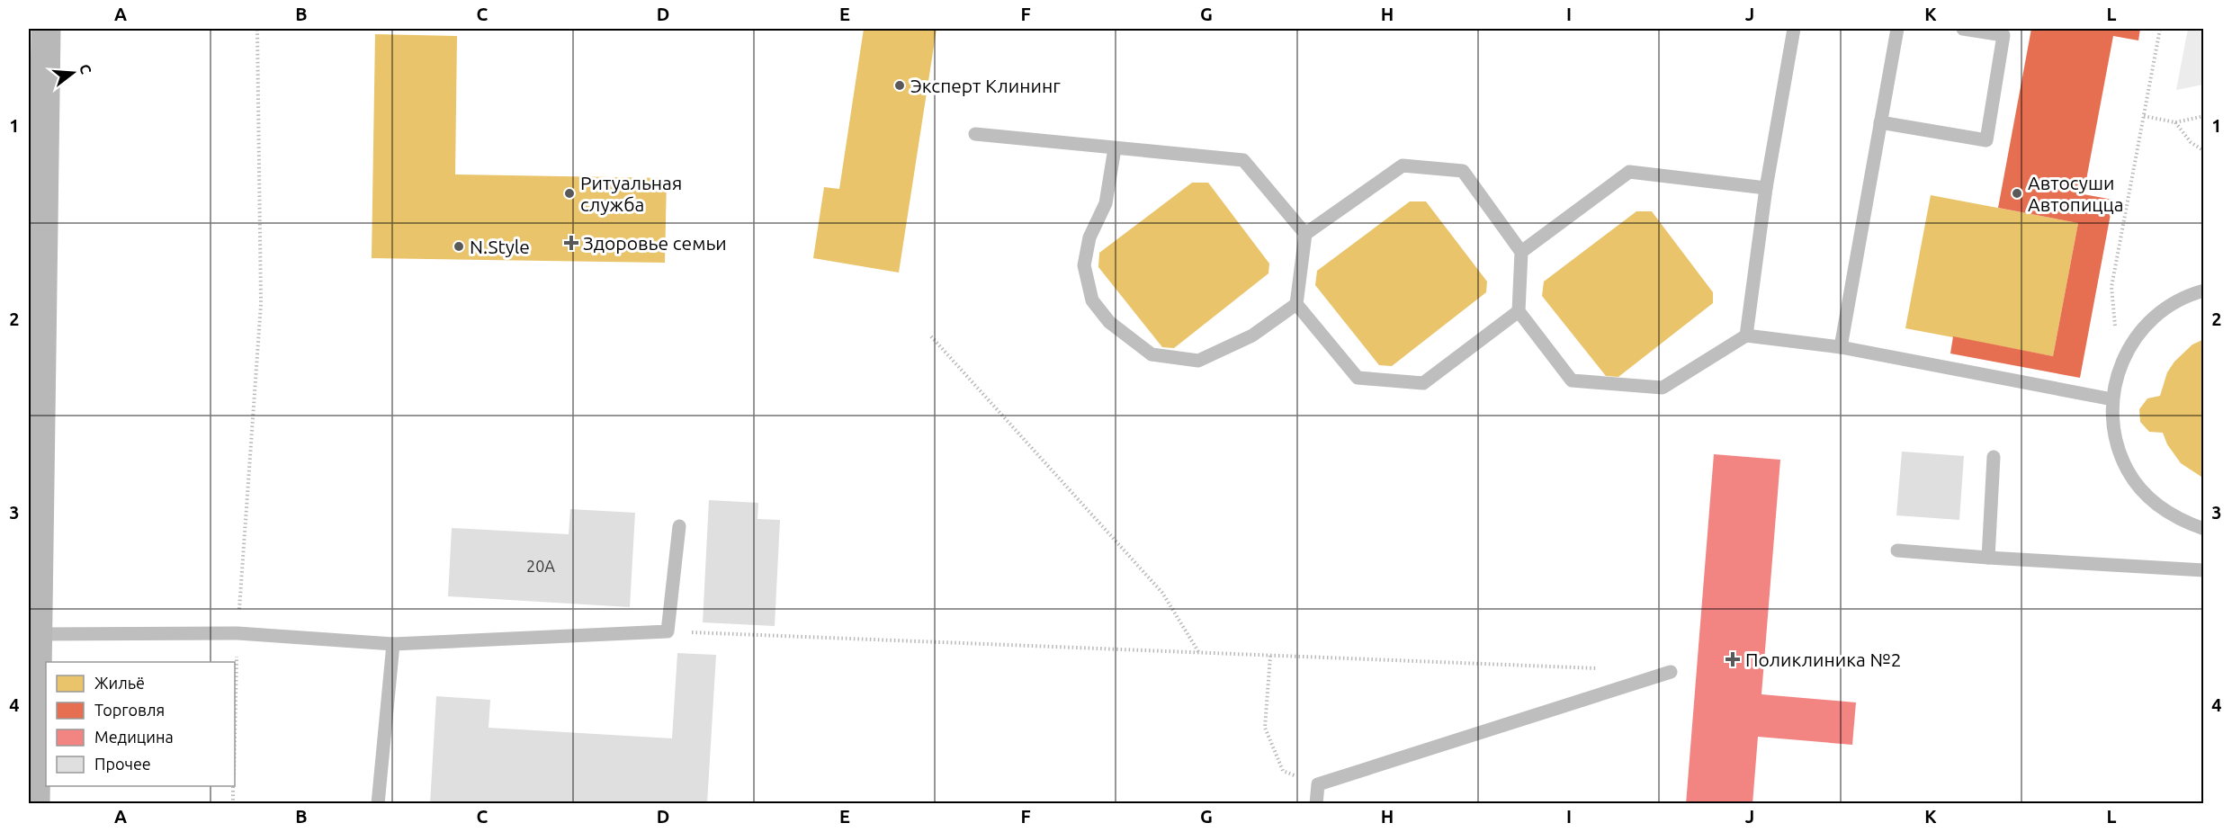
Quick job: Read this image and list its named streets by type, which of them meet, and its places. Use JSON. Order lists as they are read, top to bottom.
{
  "places": {
    "other": [
      "Эксперт Клининг",
      "Ритуальная служба",
      "Автосуши Автопицца",
      "N.Style"
    ],
    "health": ["Здоровье семьи", "Поликлиника №2"]
  },
  "house_numbers": ["20А"],
  "legend": [
    "Жильё",
    "Торговля",
    "Медицина",
    "Прочее"
  ],
  "north": "right",
  "grid": {
    "columns": [
      "A",
      "B",
      "C",
      "D",
      "E",
      "F",
      "G",
      "H",
      "I",
      "J",
      "K",
      "L"
    ],
    "rows": [
      "1",
      "2",
      "3",
      "4"
    ]
  }
}
